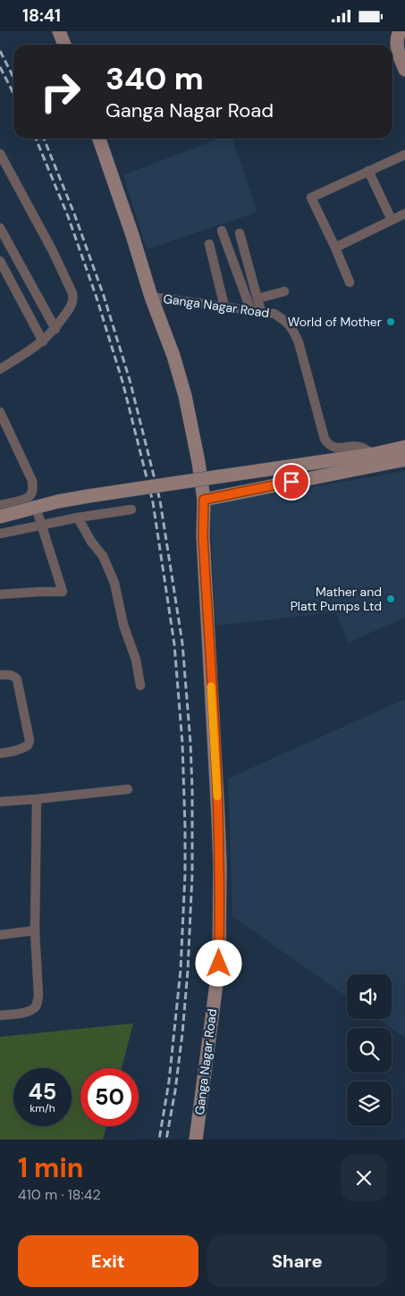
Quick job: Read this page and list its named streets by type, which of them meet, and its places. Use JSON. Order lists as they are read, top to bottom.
{
  "streets": {
    "main road": ["Ganga Nagar Road"]
  },
  "places": ["World of Mother", "Mather and Platt Pumps Ltd"],
  "page": {
    "status": "18:41",
    "turn": ["340 m", "Ganga Nagar Road"],
    "speed": "45 km/h",
    "limit": "50",
    "heading": ["1 min", "410 m · 18:42"],
    "buttons": ["Exit", "Share"]
  }
}
